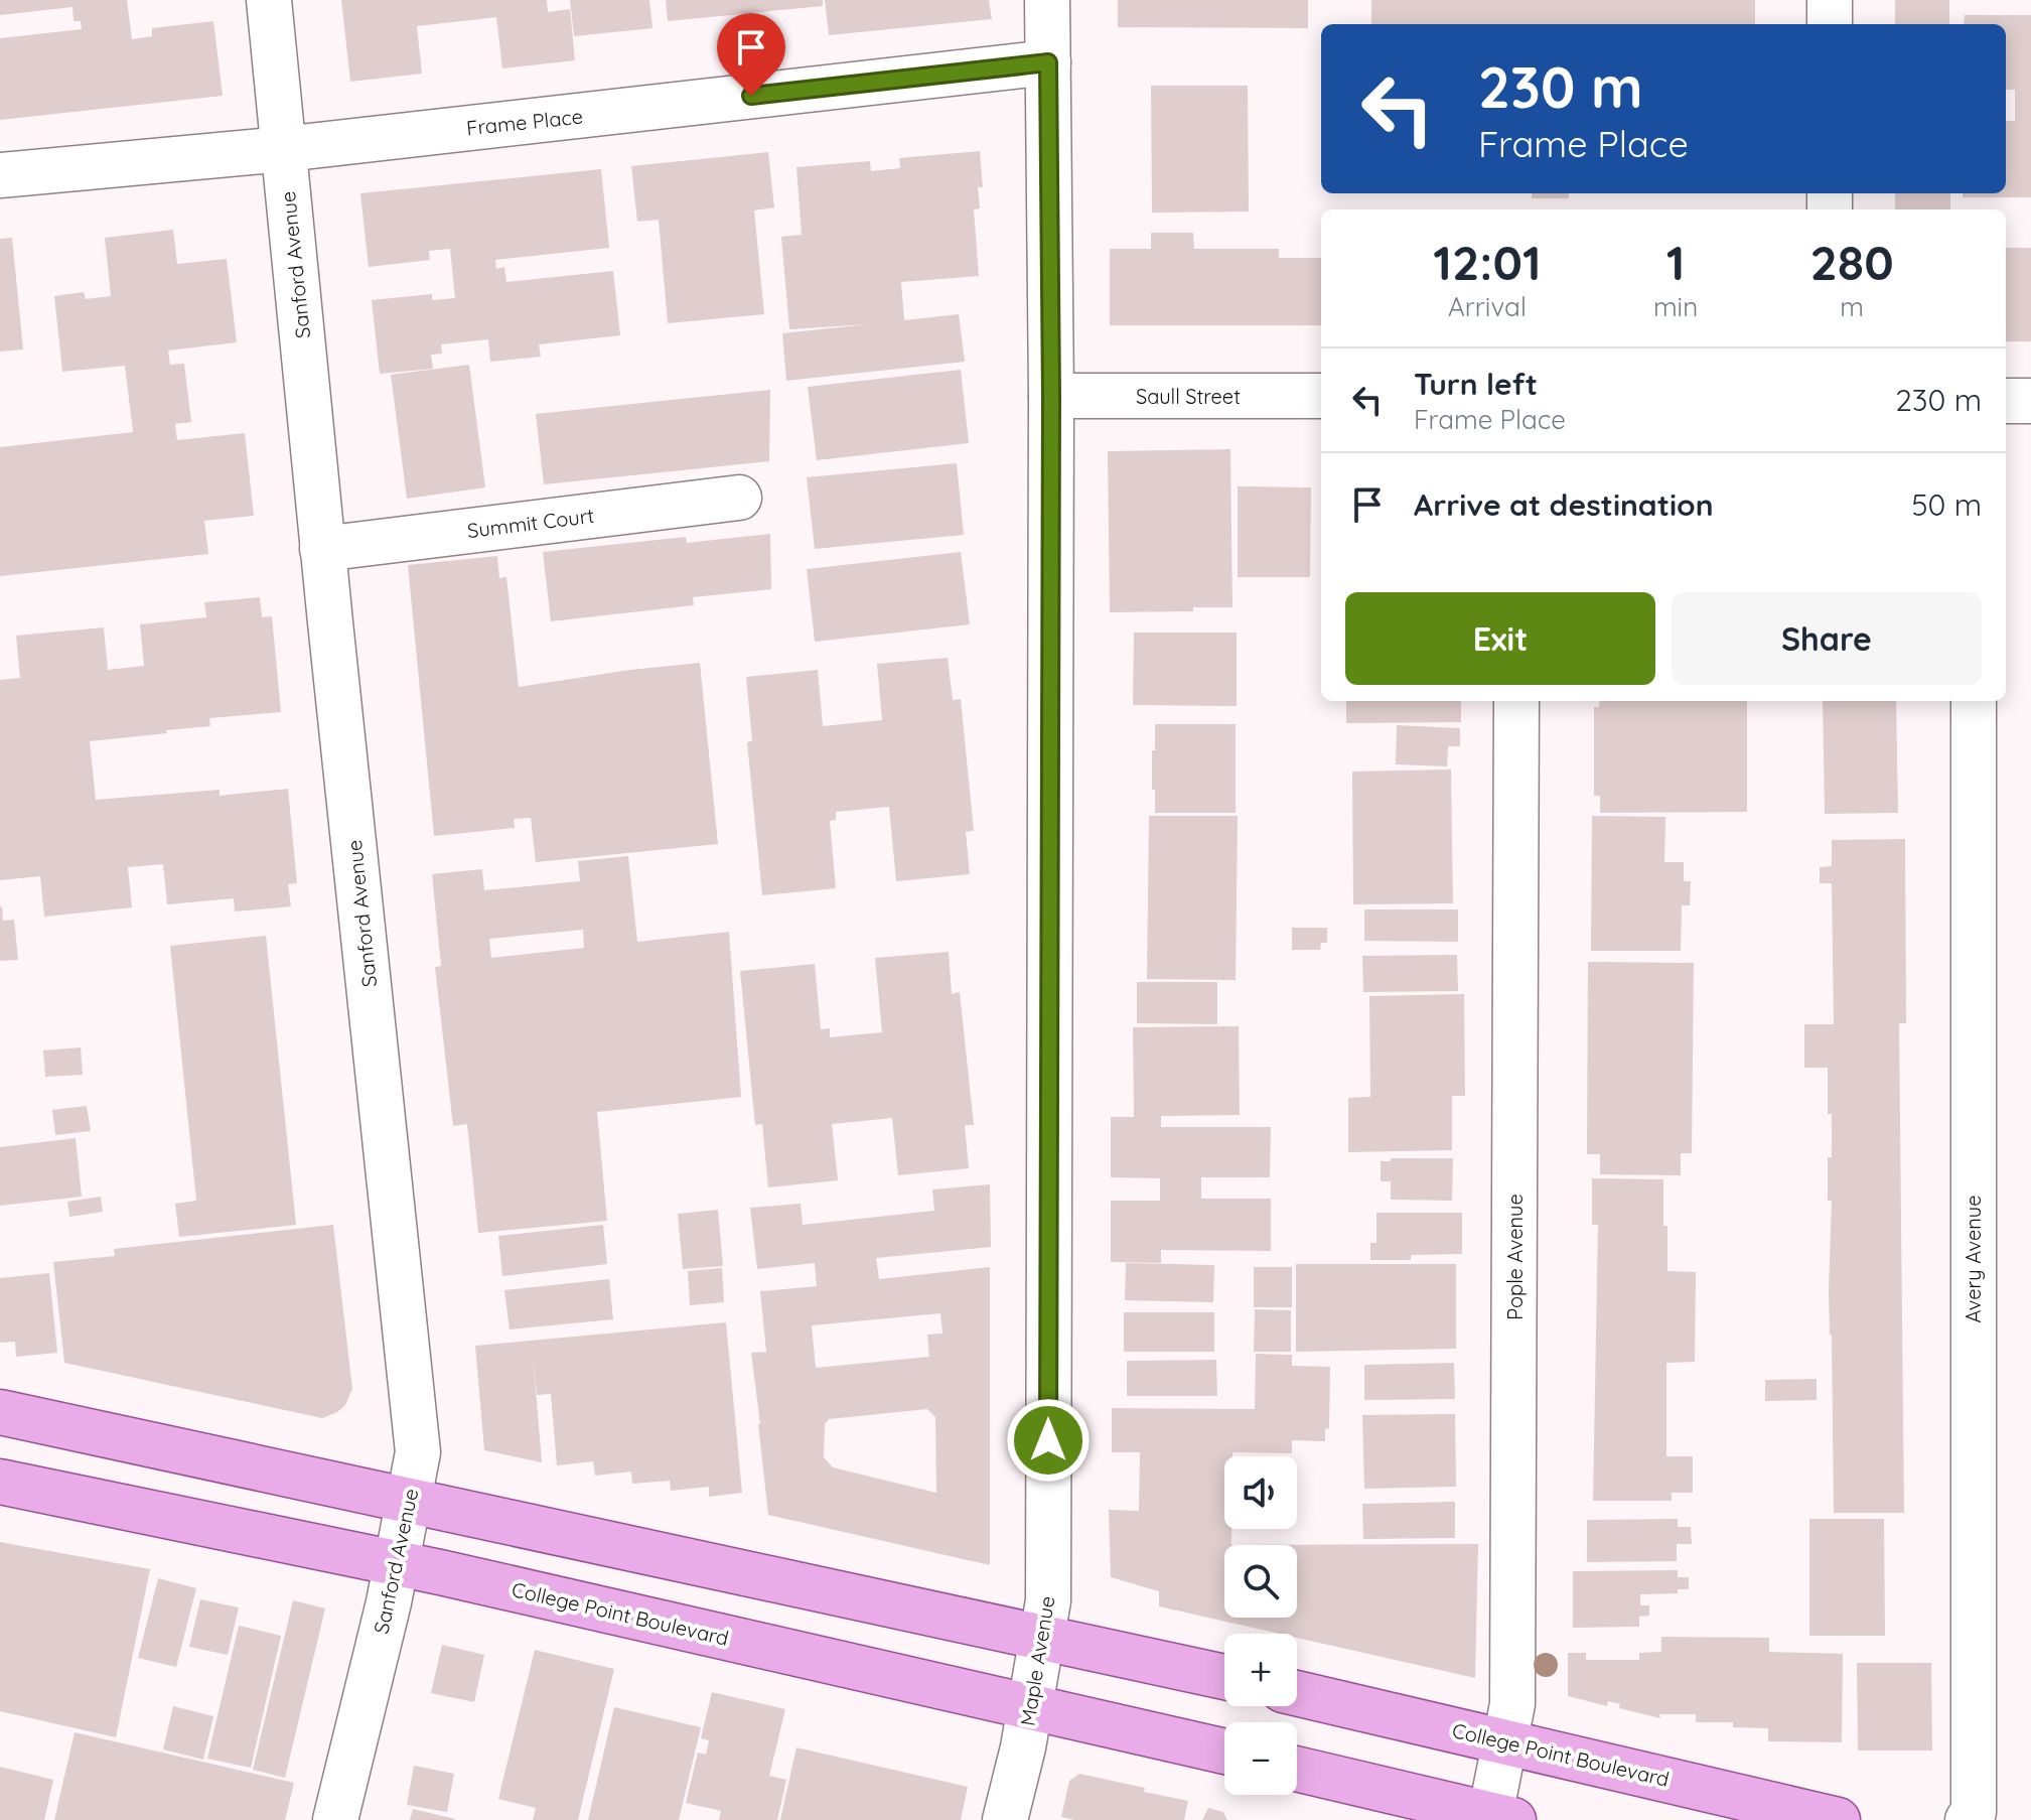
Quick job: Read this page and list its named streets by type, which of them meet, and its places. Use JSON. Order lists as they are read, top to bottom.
{
  "streets": {
    "main road": ["College Point Boulevard"],
    "street": [
      "Frame Place",
      "Sanford Avenue",
      "Saull Street",
      "Summit Court",
      "Pople Avenue",
      "Avery Avenue",
      "Maple Avenue"
    ]
  },
  "crossings": [
    ["Frame Place", "Sanford Avenue"],
    ["Frame Place", "Maple Avenue"],
    ["Sanford Avenue", "Summit Court"],
    ["Sanford Avenue", "College Point Boulevard"],
    ["Saull Street", "Maple Avenue"],
    ["Pople Avenue", "College Point Boulevard"],
    ["College Point Boulevard", "Maple Avenue"]
  ],
  "page": {
    "turn": ["230 m", "Frame Place"],
    "eta": [
      "12:01",
      "Arrival",
      "1",
      "min",
      "280",
      "m"
    ],
    "list": [
      {
        "name": "Turn left",
        "note": "Frame Place",
        "value": "230 m"
      },
      {
        "name": "Arrive at destination",
        "value": "50 m"
      }
    ],
    "buttons": ["Exit", "Share"],
    "map_buttons": ["+", "−"]
  }
}
